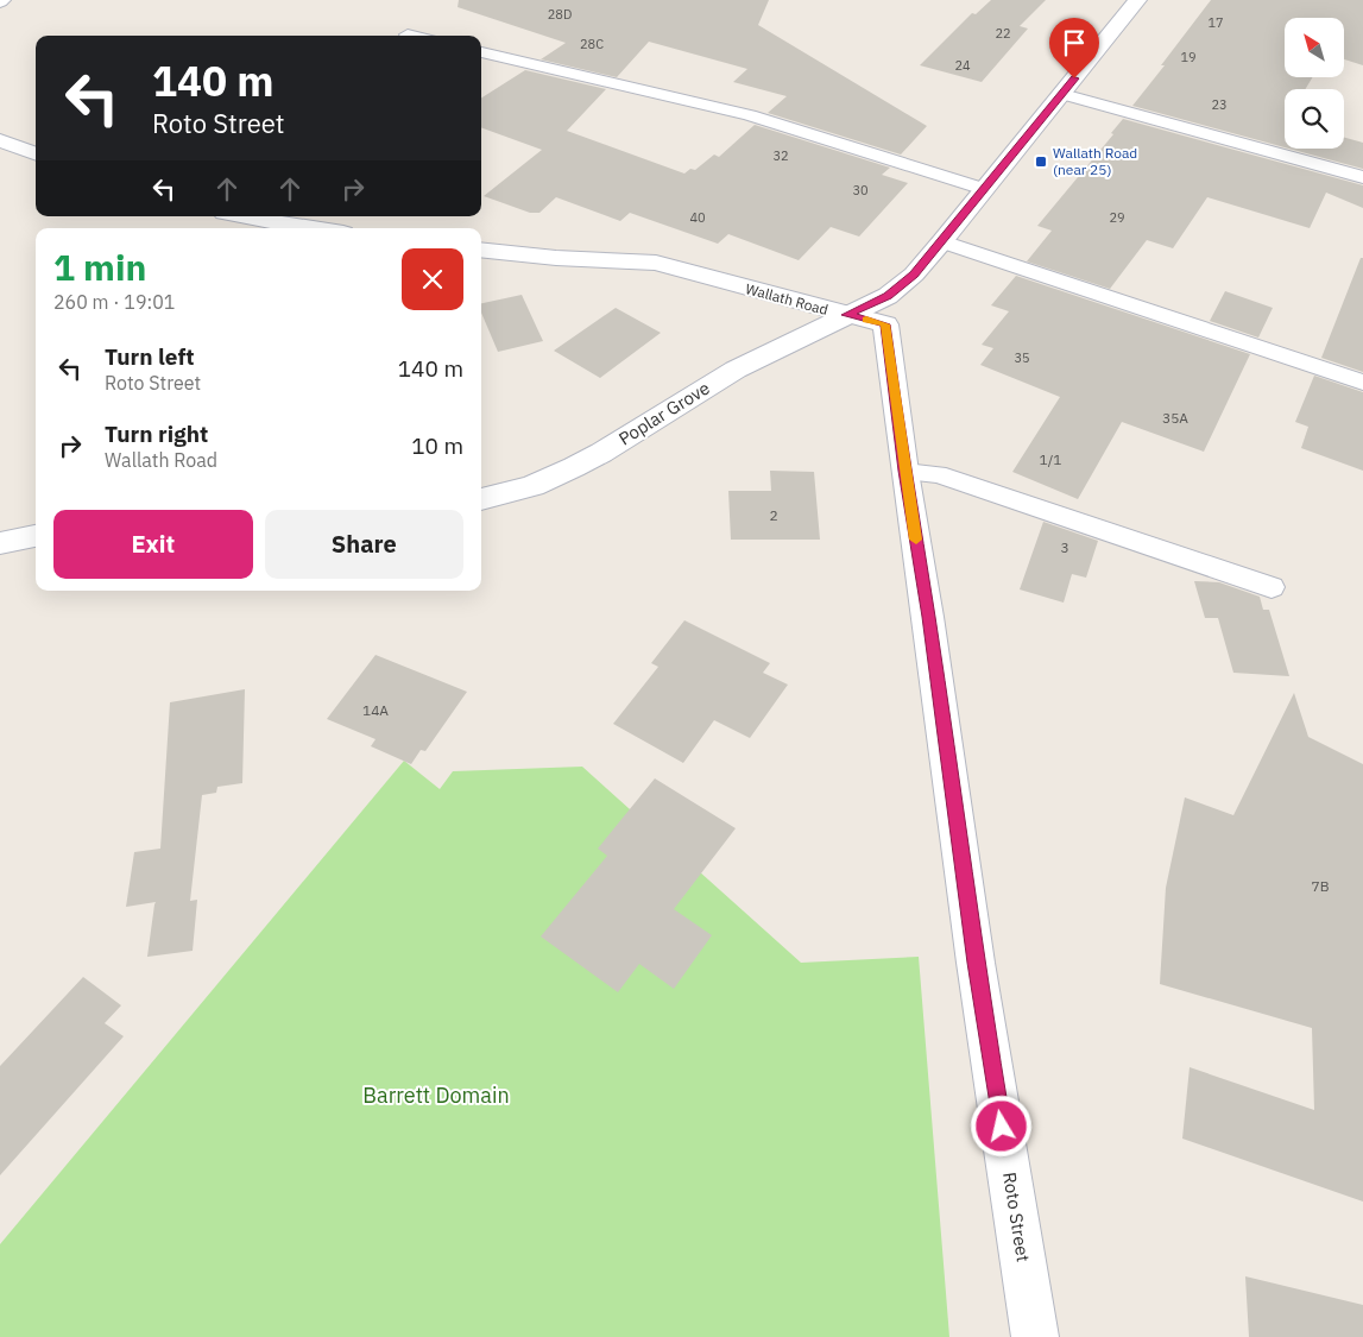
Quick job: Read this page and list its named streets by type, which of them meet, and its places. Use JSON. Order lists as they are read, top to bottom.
{
  "streets": {
    "street": ["Wallath Road", "Poplar Grove", "Roto Street"]
  },
  "crossings": [
    ["Wallath Road", "Poplar Grove"],
    ["Wallath Road", "Roto Street"],
    ["Poplar Grove", "Roto Street"]
  ],
  "parks": ["Barrett Domain"],
  "places": {
    "transit": ["Wallath Road (near 25)"]
  },
  "house_numbers": [
    "28D",
    "17",
    "22",
    "28C",
    "19",
    "24",
    "23",
    "32",
    "30",
    "40",
    "29",
    "35",
    "35A",
    "1/1",
    "2",
    "3",
    "14A",
    "7B"
  ],
  "north": "top left",
  "page": {
    "turn": ["140 m", "Roto Street"],
    "heading": ["1 min", "260 m · 19:01"],
    "list": [
      {
        "name": "Turn left",
        "note": "Roto Street",
        "value": "140 m"
      },
      {
        "name": "Turn right",
        "note": "Wallath Road",
        "value": "10 m"
      }
    ],
    "buttons": ["Exit", "Share"]
  }
}
